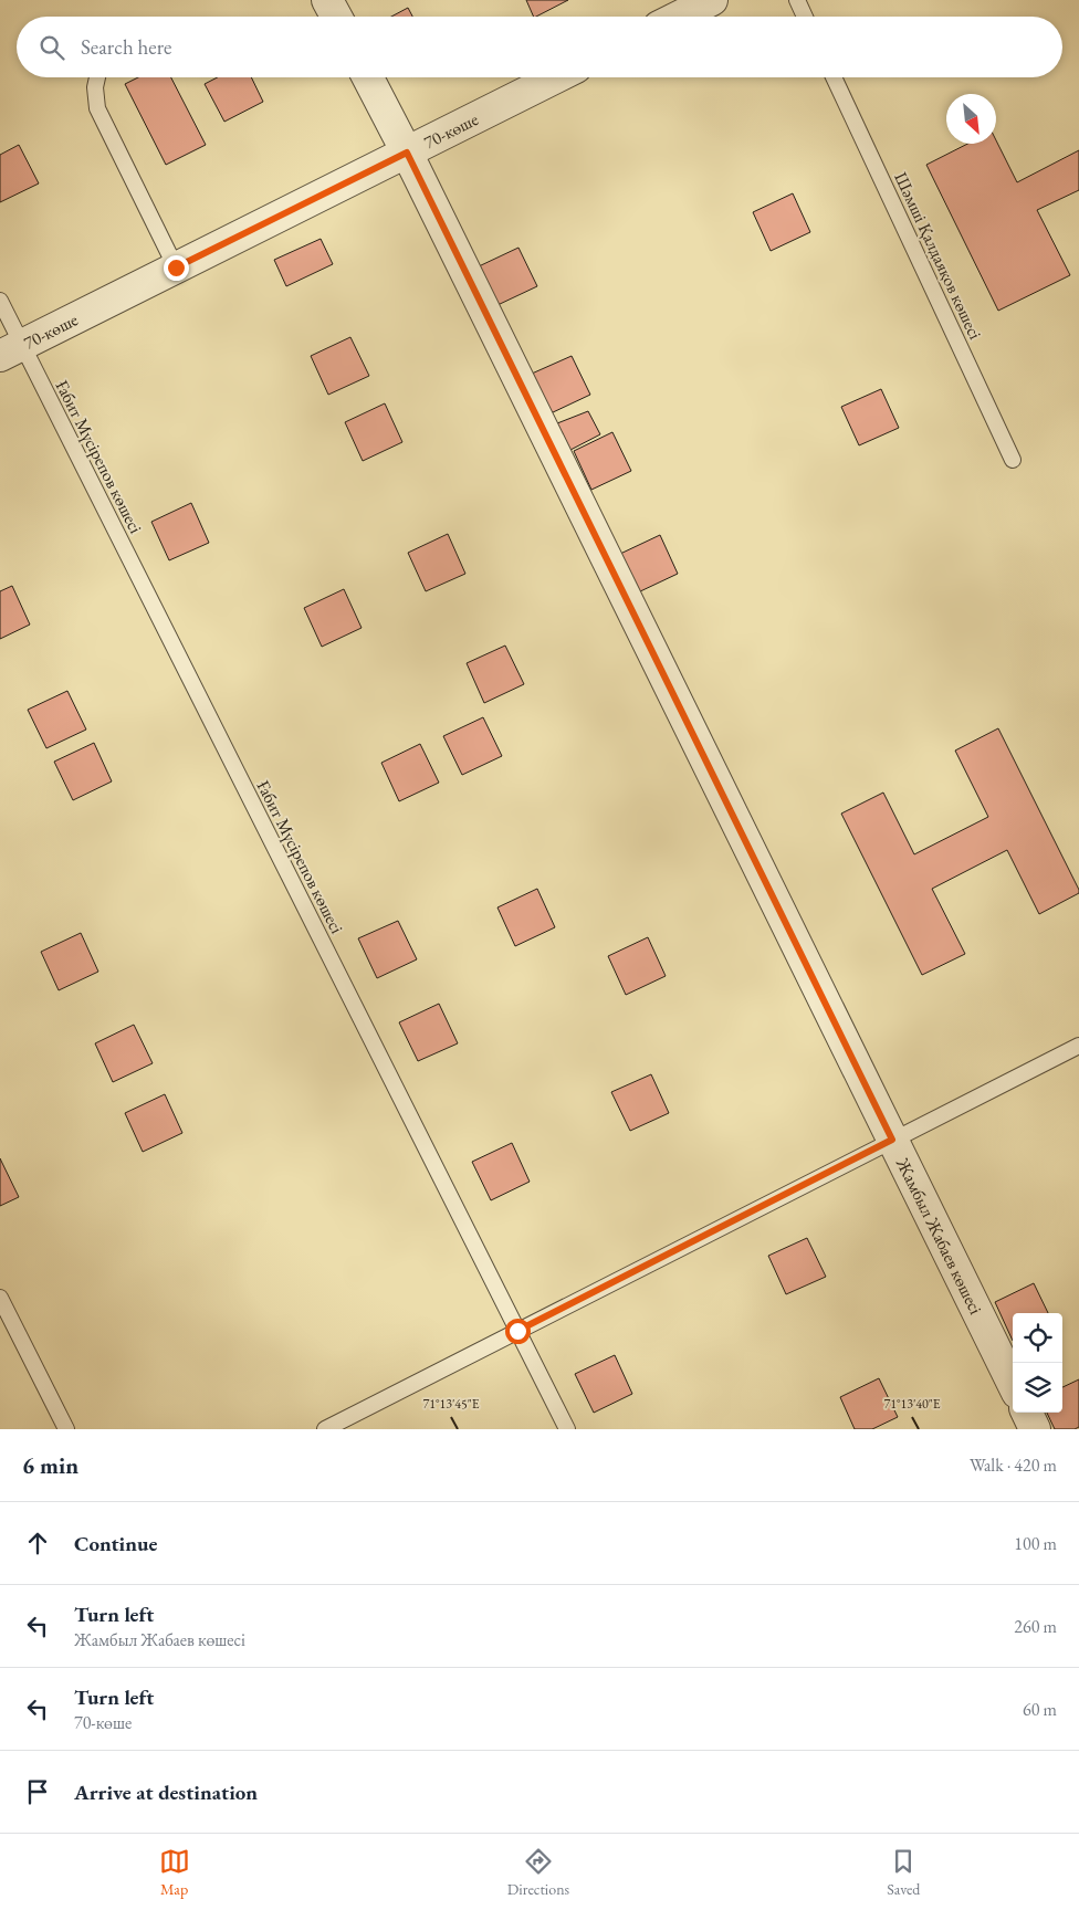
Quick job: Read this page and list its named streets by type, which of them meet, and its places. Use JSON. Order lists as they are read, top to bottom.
{
  "streets": {
    "street": ["70-көше", "Жамбыл Жабаев көшесі"],
    "lane": ["Шәмші Қалдаяқов көшесі", "Ғабит Мүсірепов көшесі"]
  },
  "crossings": [
    ["70-көше", "Ғабит Мүсірепов көшесі"],
    ["70-көше", "Жамбыл Жабаев көшесі"]
  ],
  "north": "bottom right",
  "page": {
    "search": "Search here",
    "heading": ["6 min", "Walk · 420 m"],
    "list": [
      ["Continue", "100 m"],
      ["Turn left", "Жамбыл Жабаев көшесі", "260 m"],
      ["Turn left", "70-көше", "60 m"],
      "Arrive at destination"
    ],
    "nav": ["Map", "Directions", "Saved"]
  },
  "coordinates": ["71°13'45\"E", "71°13'40\"E"]
}
